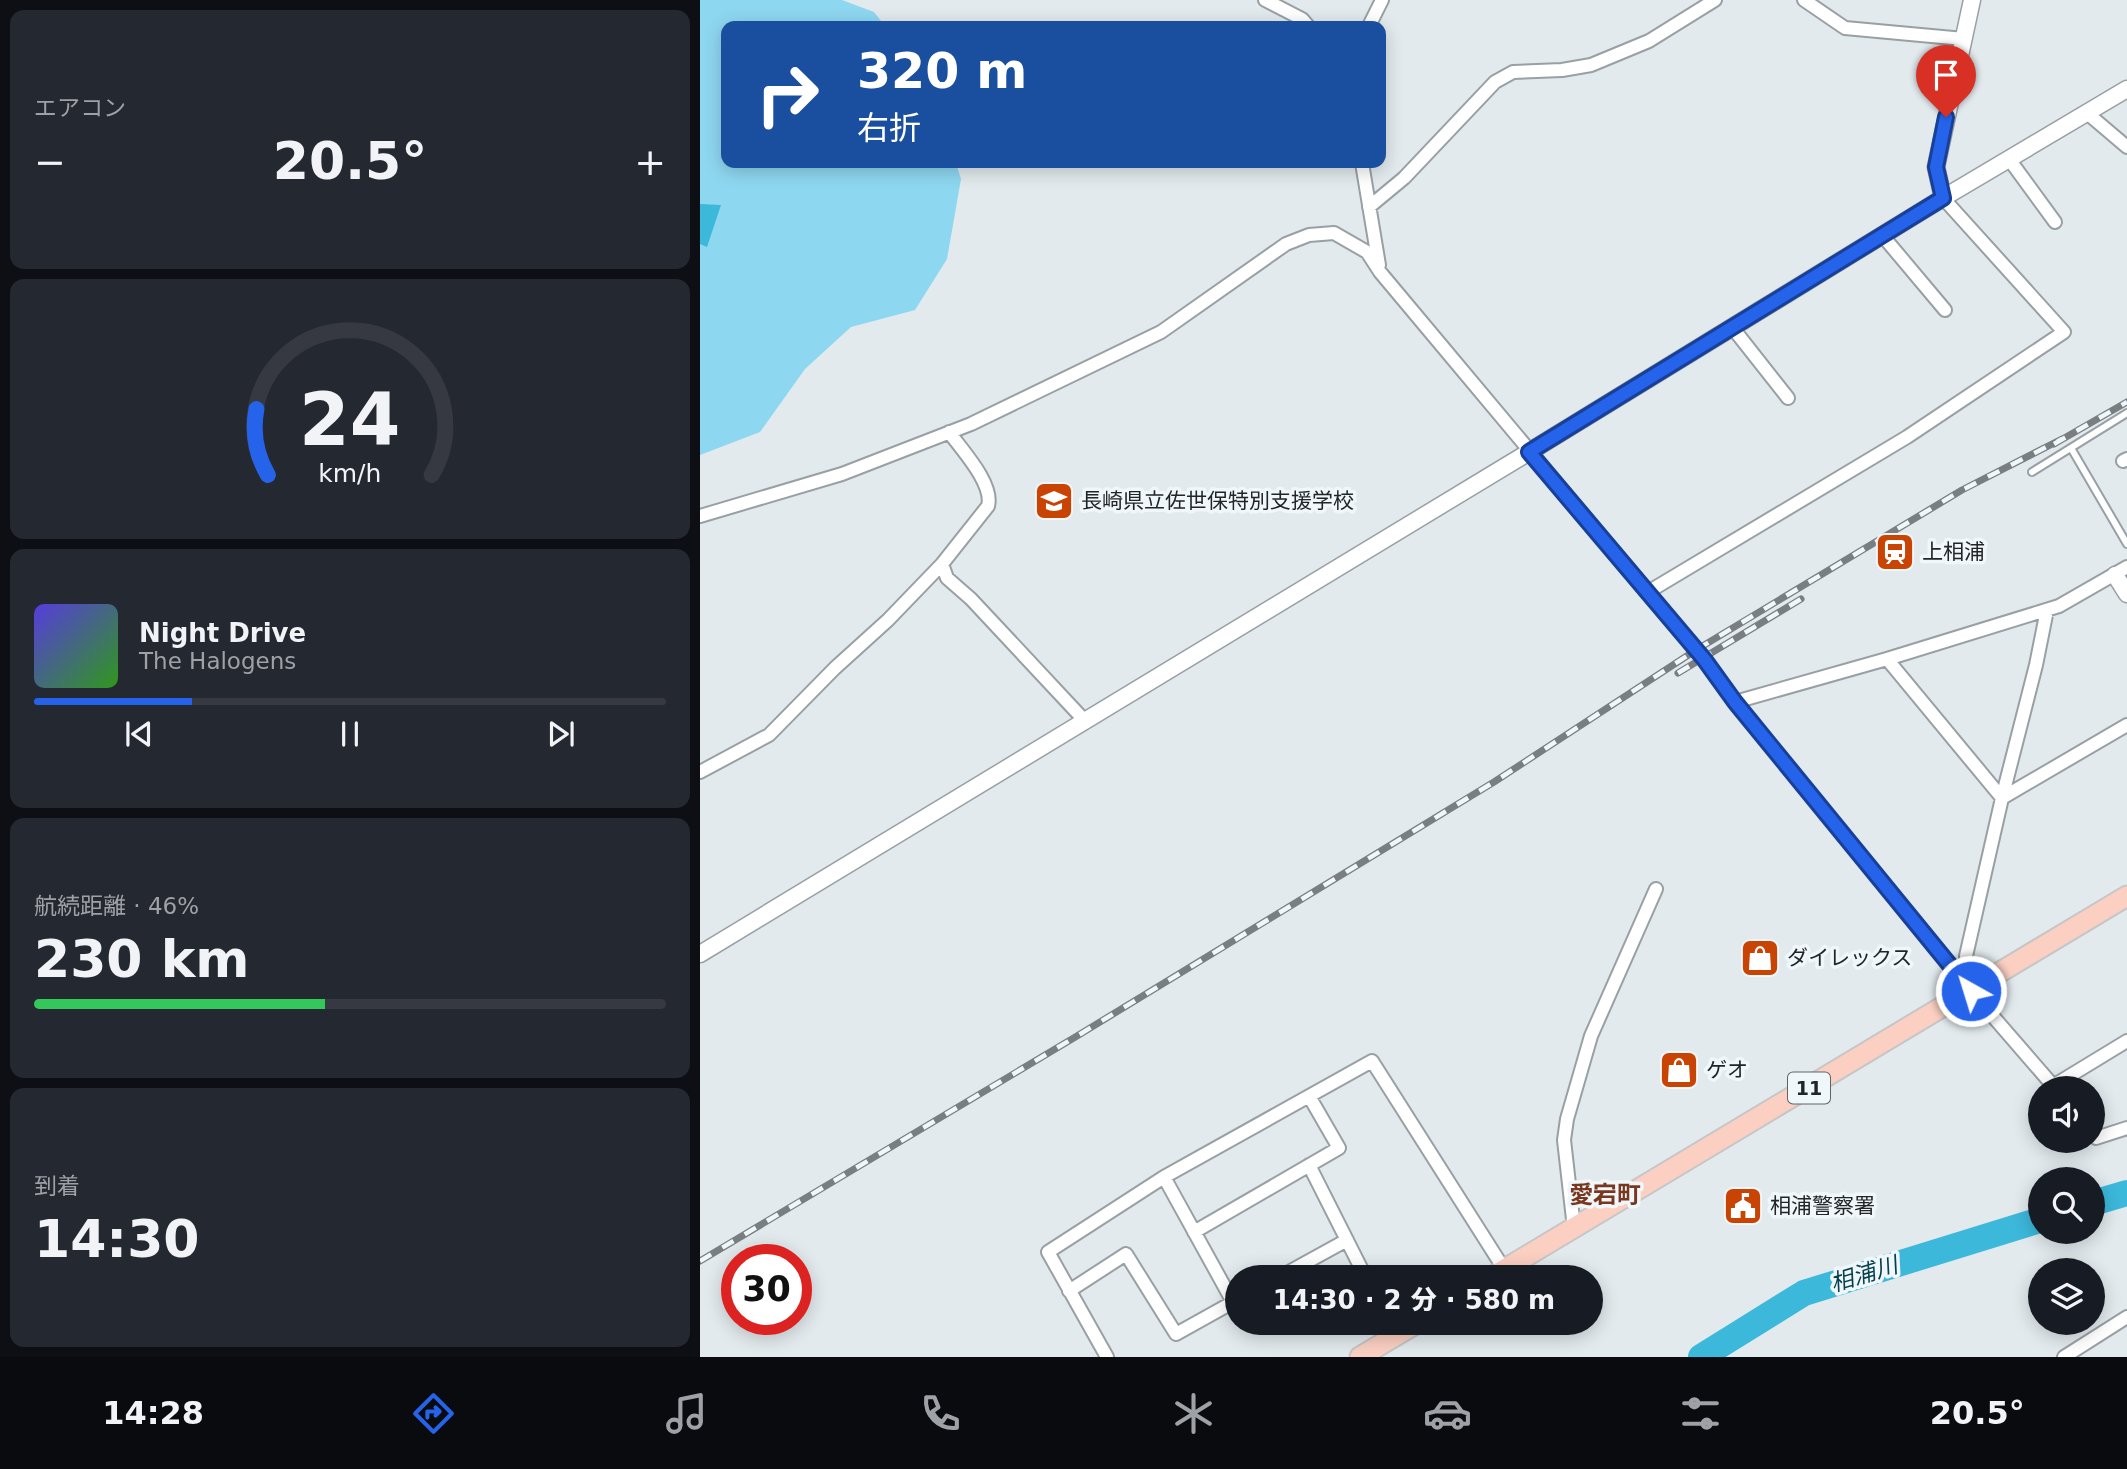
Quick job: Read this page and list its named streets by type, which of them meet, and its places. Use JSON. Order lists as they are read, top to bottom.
{
  "streets": {
    "main road": ["11"]
  },
  "districts": ["愛宕町"],
  "water": ["相浦川"],
  "places": {
    "school or university": ["長崎県立佐世保特別支援学校"],
    "station": ["上相浦"],
    "shop": ["ダイレックス", "ゲオ"],
    "public building": ["相浦警察署"]
  },
  "page": {
    "tile": [
      "エアコン",
      ["航続距離 · 46%", "230 km"],
      ["到着", "14:30"]
    ],
    "turn": ["320 m", "右折"],
    "heat": ["−", "20.5°", "+"],
    "song": ["Night Drive", "The Halogens"],
    "limit": "30",
    "trip": "14:30 · 2 分 · 580 m",
    "tabs": ["14:28", "20.5°"],
    "gauge": ["24", "km/h"]
  }
}
